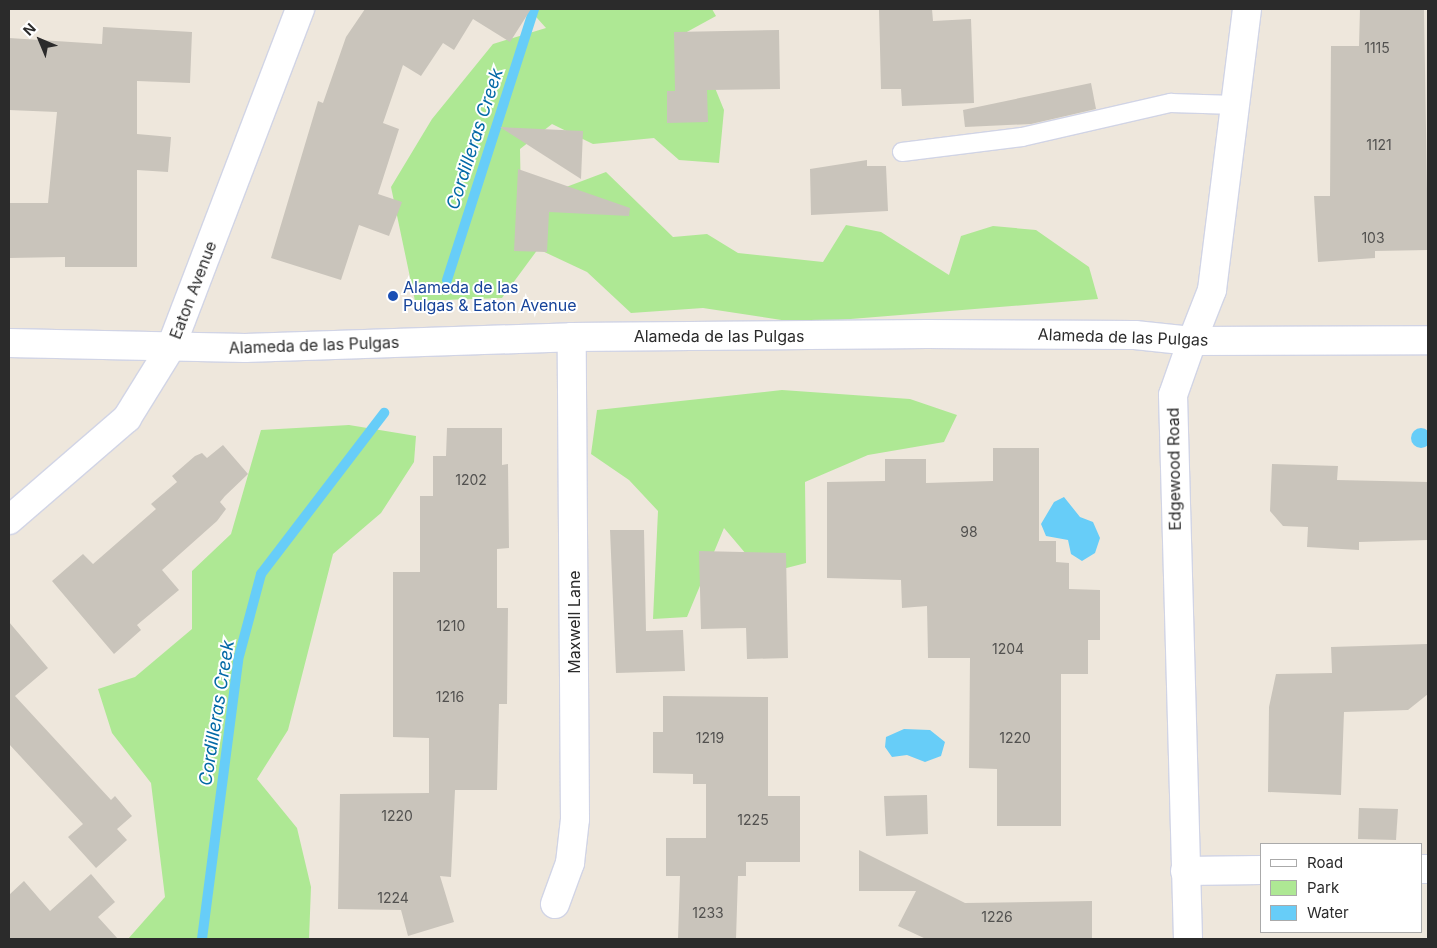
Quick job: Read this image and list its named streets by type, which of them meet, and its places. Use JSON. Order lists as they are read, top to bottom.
{
  "streets": {
    "main road": [
      "Eaton Avenue",
      "Alameda de las Pulgas",
      "Edgewood Road",
      "Maxwell Lane"
    ]
  },
  "crossings": [
    ["Eaton Avenue", "Alameda de las Pulgas"],
    ["Alameda de las Pulgas", "Edgewood Road"],
    ["Alameda de las Pulgas", "Maxwell Lane"]
  ],
  "water": ["Cordilleras Creek"],
  "places": ["Alameda de las Pulgas & Eaton Avenue"],
  "house_numbers": [
    "1115",
    "1121",
    "103",
    "1202",
    "98",
    "1210",
    "1204",
    "1216",
    "1219",
    "1220",
    "1220",
    "1225",
    "1224",
    "1233",
    "1226"
  ],
  "legend": ["Road", "Park", "Water"],
  "north": "top left"
}
